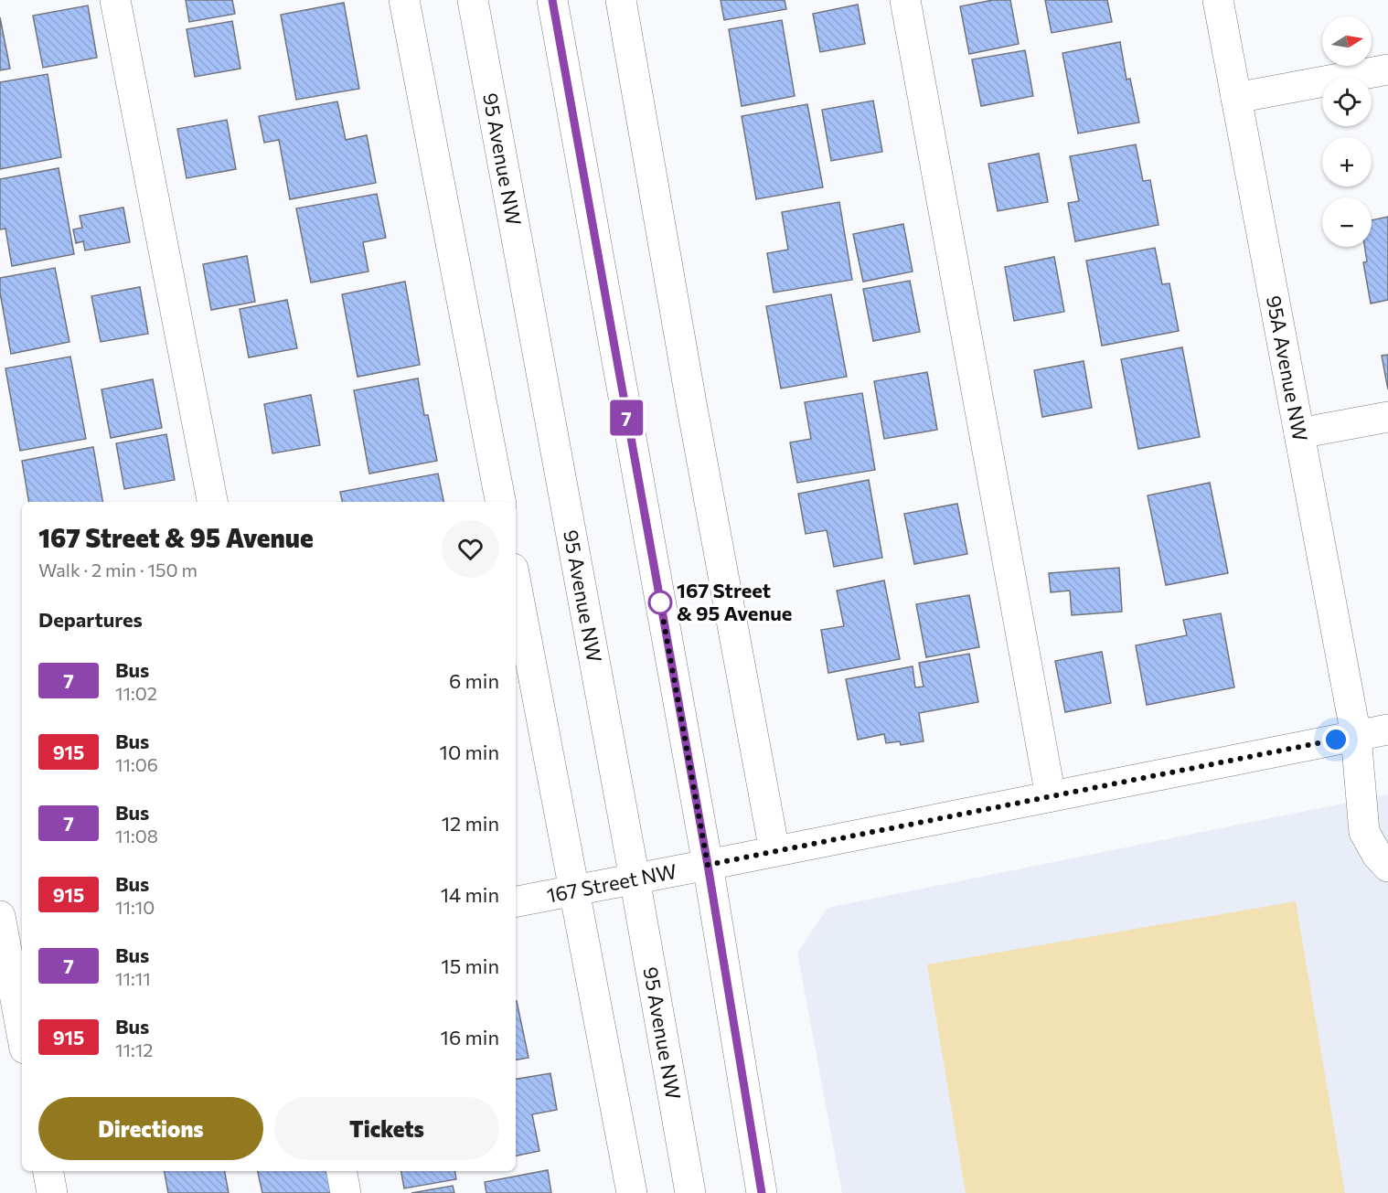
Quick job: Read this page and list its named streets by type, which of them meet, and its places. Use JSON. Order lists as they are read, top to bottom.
{
  "streets": {
    "street": ["95 Avenue NW", "95A Avenue NW", "167 Street NW"]
  },
  "crossings": [
    ["95 Avenue NW", "167 Street NW"],
    ["95A Avenue NW", "167 Street NW"]
  ],
  "places": ["167 Street & 95 Avenue"],
  "lines": ["bus line 7"],
  "north": "right",
  "page": {
    "on_map": "7",
    "map_buttons": ["+", "−"],
    "heading": [
      ["167 Street & 95 Avenue", "Walk · 2 min · 150 m"],
      "Departures"
    ],
    "list": [
      {
        "mark": "7",
        "name": "Bus",
        "note": "11:02",
        "value": "6 min"
      },
      {
        "mark": "915",
        "name": "Bus",
        "note": "11:06",
        "value": "10 min"
      },
      {
        "mark": "7",
        "name": "Bus",
        "note": "11:08",
        "value": "12 min"
      },
      {
        "mark": "915",
        "name": "Bus",
        "note": "11:10",
        "value": "14 min"
      },
      {
        "mark": "7",
        "name": "Bus",
        "note": "11:11",
        "value": "15 min"
      },
      {
        "mark": "915",
        "name": "Bus",
        "note": "11:12",
        "value": "16 min"
      }
    ],
    "buttons": ["Directions", "Tickets"]
  }
}
